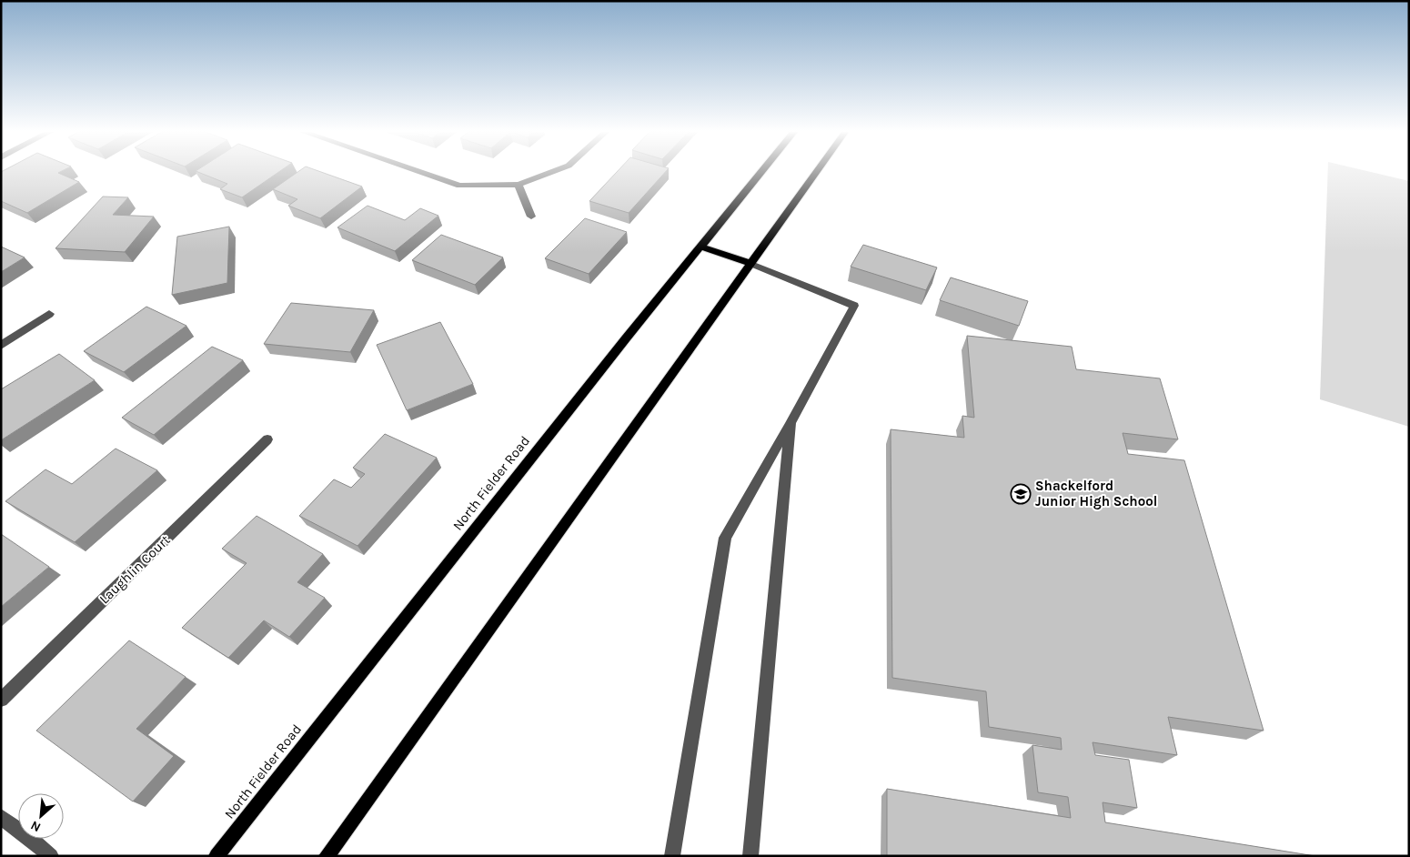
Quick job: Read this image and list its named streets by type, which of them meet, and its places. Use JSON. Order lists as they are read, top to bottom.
{
  "streets": {
    "main road": ["North Fielder Road"],
    "street": ["Laughlin Court"]
  },
  "places": {
    "school or university": ["Shackelford Junior High School"]
  },
  "north": "bottom left"
}
